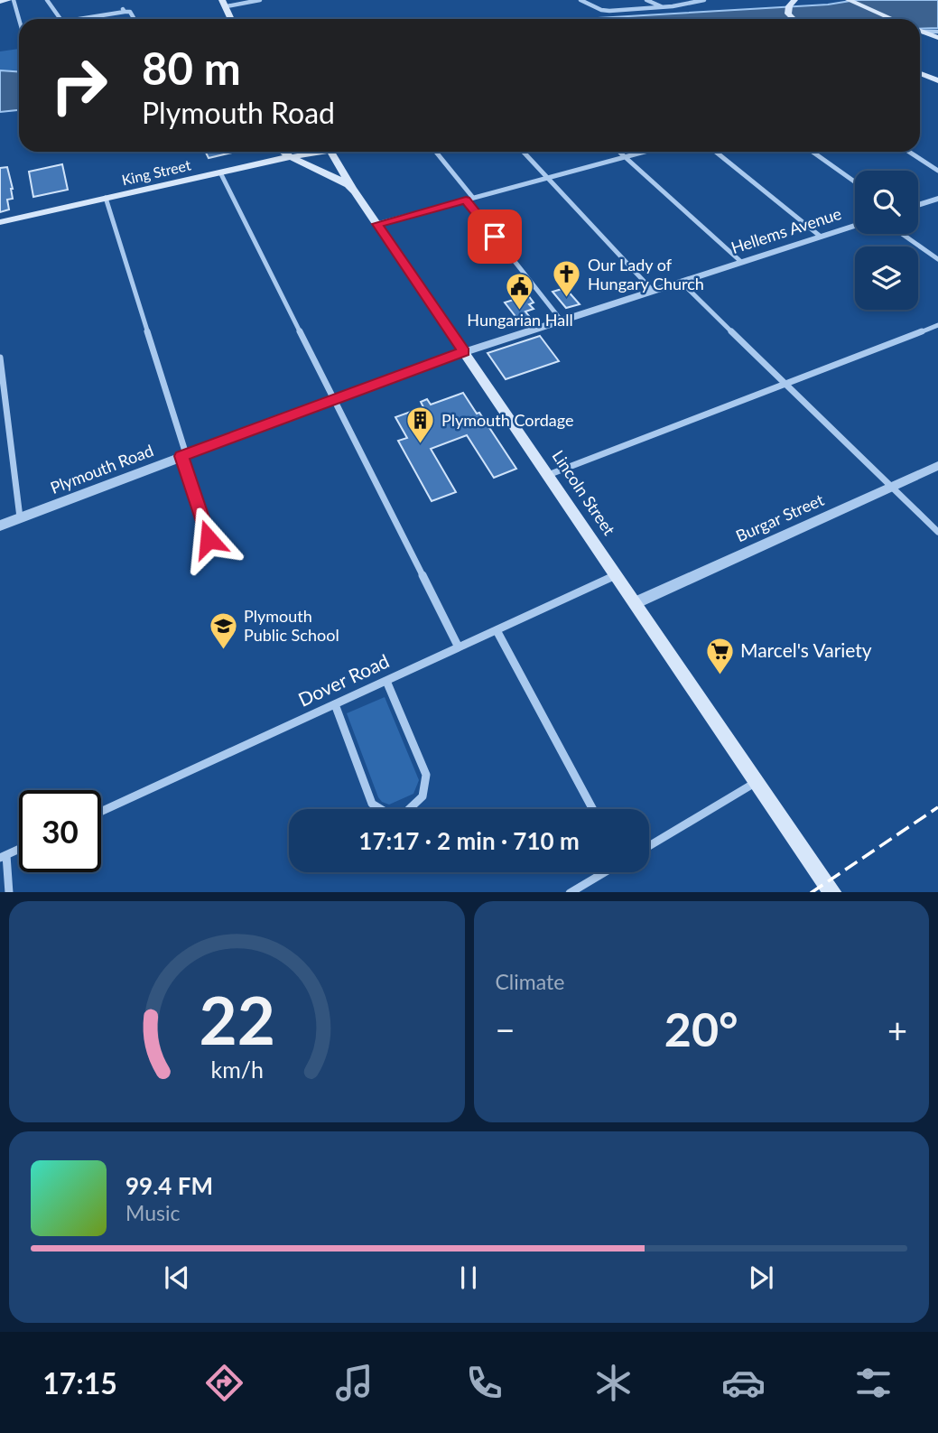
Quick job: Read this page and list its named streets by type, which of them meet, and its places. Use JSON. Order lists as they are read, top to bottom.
{
  "streets": {
    "main road": ["King Street", "Lincoln Street"],
    "street": [
      "Hellems Avenue",
      "Plymouth Road",
      "Burgar Street",
      "Dover Road"
    ]
  },
  "crossings": [
    ["King Street", "Lincoln Street"],
    ["Hellems Avenue", "Plymouth Road"],
    ["Hellems Avenue", "Lincoln Street"],
    ["Plymouth Road", "Lincoln Street"],
    ["Lincoln Street", "Burgar Street"],
    ["Lincoln Street", "Dover Road"]
  ],
  "places": {
    "church": ["Our Lady of Hungary Church"],
    "public building": ["Hungarian Hall"],
    "building": ["Plymouth Cordage"],
    "school or university": ["Plymouth Public School"],
    "supermarket": ["Marcel's Variety"]
  },
  "page": {
    "turn": ["80 m", "Plymouth Road"],
    "limit": "30",
    "trip": "17:17 · 2 min · 710 m",
    "tile": "Climate",
    "heat": ["−", "20°", "+"],
    "song": ["99.4 FM", "Music"],
    "tabs": "17:15",
    "gauge": ["22", "km/h"]
  }
}
